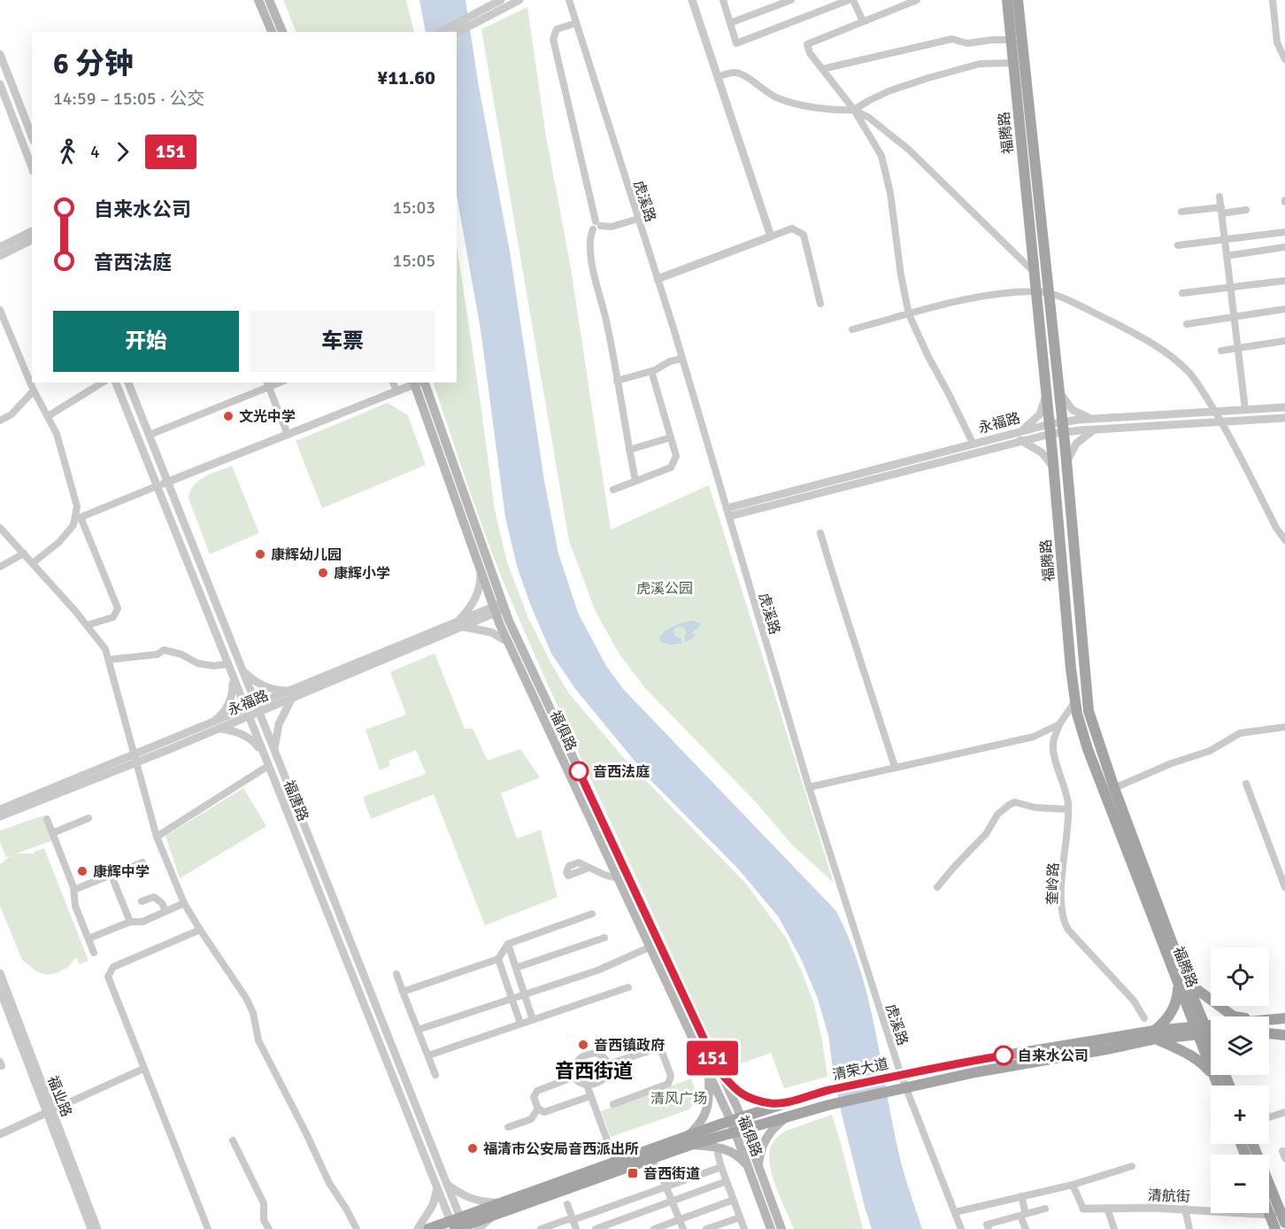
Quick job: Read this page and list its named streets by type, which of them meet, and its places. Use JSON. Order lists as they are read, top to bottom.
{
  "streets": {
    "main road": ["福腾路", "福俱路", "清荣大道"],
    "street": [
      "虎溪路",
      "永福路",
      "福唐路",
      "奎岭路",
      "福业路",
      "清航街"
    ]
  },
  "crossings": [
    ["福腾路", "永福路"],
    ["福腾路", "清荣大道"],
    ["虎溪路", "永福路"],
    ["虎溪路", "清荣大道"],
    ["永福路", "福俱路"],
    ["永福路", "福唐路"],
    ["福俱路", "清荣大道"],
    ["福唐路", "清荣大道"]
  ],
  "districts": ["音西街道"],
  "parks": ["虎溪公园", "清风广场"],
  "places": {
    "other": [
      "文光中学",
      "康辉幼儿园",
      "康辉小学",
      "音西法庭",
      "康辉中学",
      "音西镇政府",
      "自来水公司",
      "福清市公安局音西派出所"
    ],
    "transit": ["音西街道"]
  },
  "lines": ["bus line 151"],
  "page": {
    "on_map": "151",
    "heading": ["6 分钟", "14:59 – 15:05 · 公交", "¥11.60"],
    "legs": ["4", "151"],
    "list": [
      {
        "name": "自来水公司",
        "value": "15:03"
      },
      {
        "name": "音西法庭",
        "value": "15:05"
      }
    ],
    "buttons": ["开始", "车票"],
    "map_buttons": ["+", "−"]
  }
}
